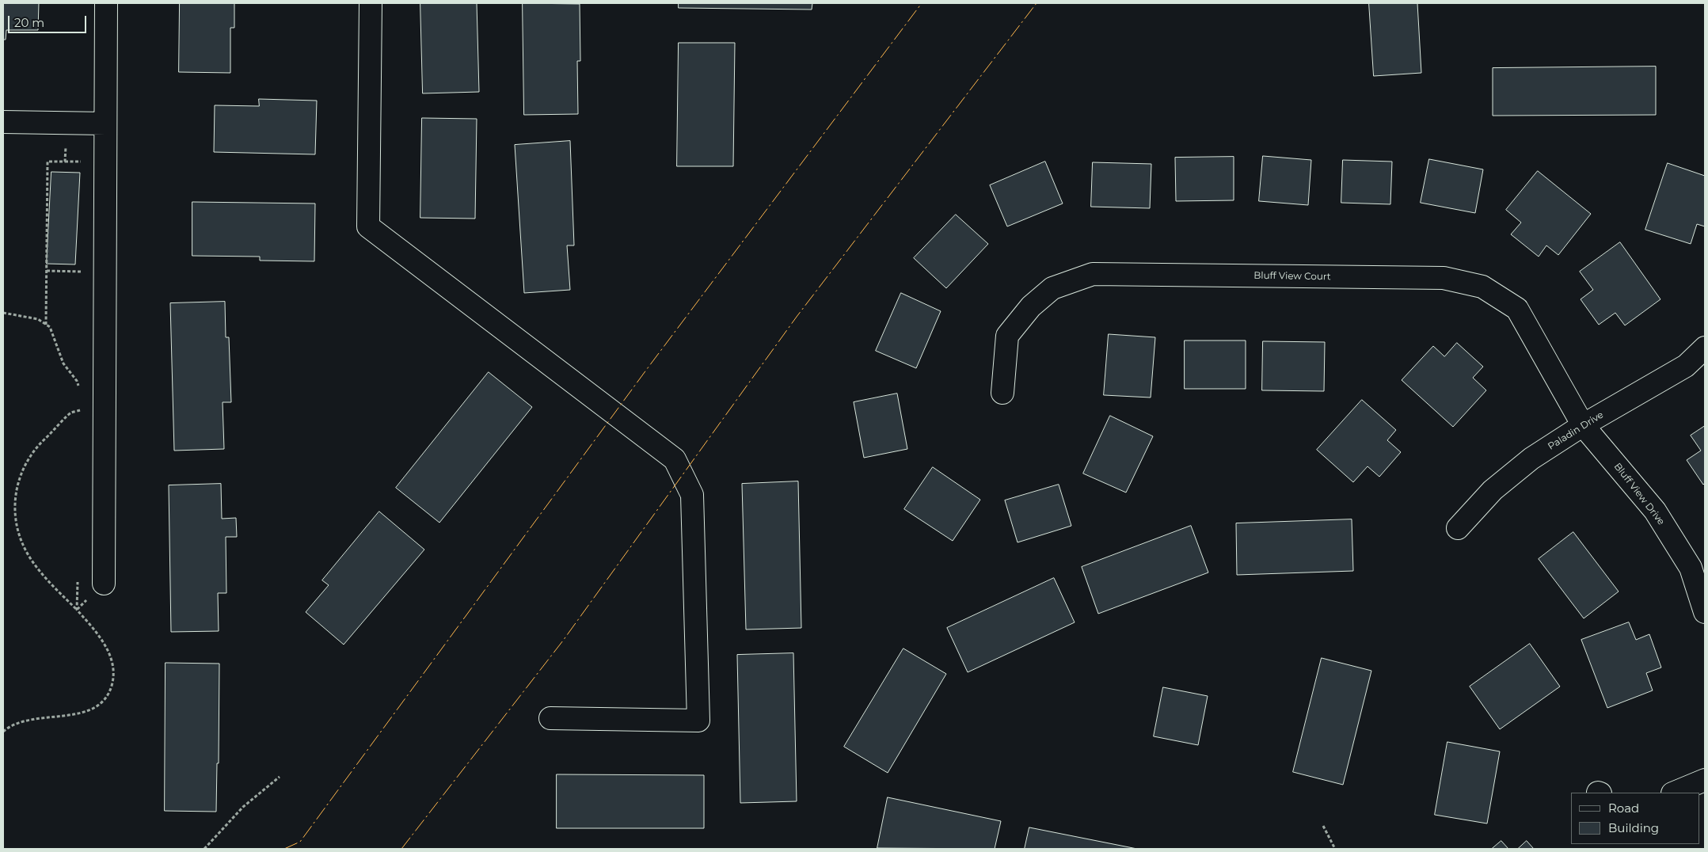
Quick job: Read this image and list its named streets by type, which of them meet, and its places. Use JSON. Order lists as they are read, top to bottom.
{
  "streets": {
    "street": ["Bluff View Court", "Paladin Drive", "Bluff View Drive"]
  },
  "crossings": [
    ["Bluff View Court", "Paladin Drive"],
    ["Bluff View Court", "Bluff View Drive"],
    ["Paladin Drive", "Bluff View Drive"]
  ],
  "legend": ["Road", "Building"],
  "scale_bar": "20 m"
}
